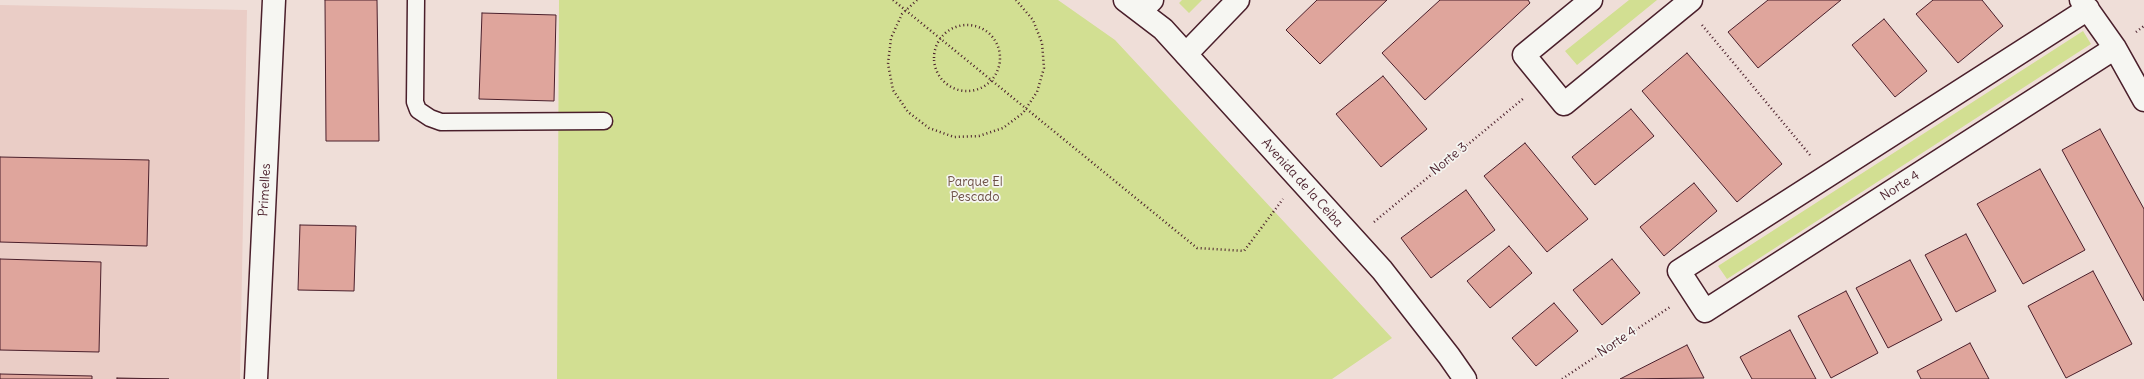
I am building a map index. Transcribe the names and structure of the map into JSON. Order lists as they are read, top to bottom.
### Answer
{
  "streets": {
    "street": ["Avenida de la Ceiba", "Norte 4", "Primelles"],
    "path": ["Norte 3"]
  },
  "crossings": [
    ["Norte 3", "Avenida de la Ceiba"]
  ],
  "parks": ["Parque El Pescado"]
}
